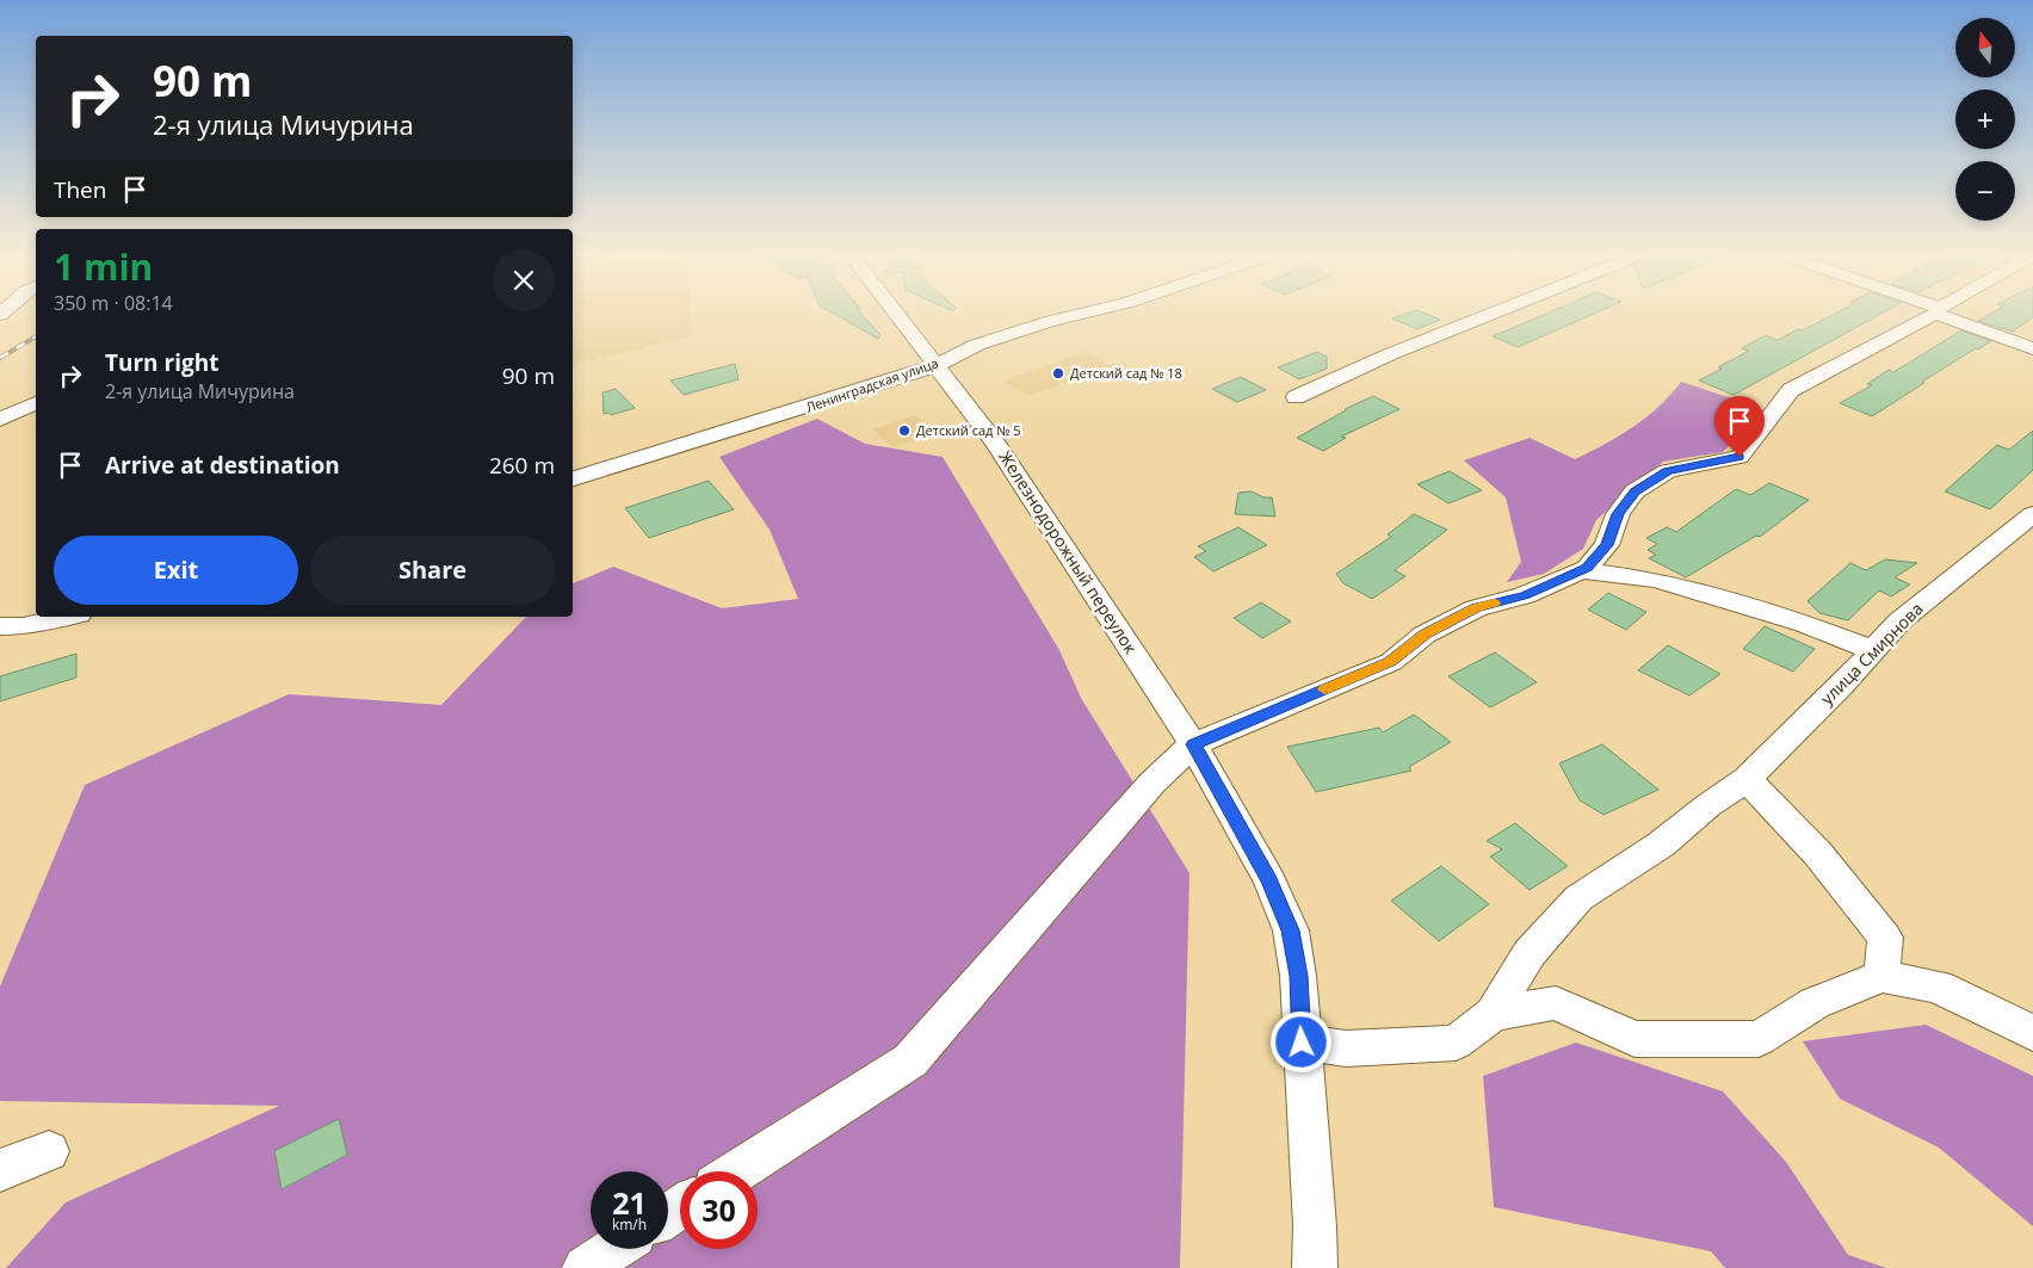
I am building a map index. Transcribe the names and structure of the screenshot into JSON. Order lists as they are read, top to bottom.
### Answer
{
  "streets": {
    "street": ["Ленинградская улица", "Железнодорожный переулок", "улица Смирнова"]
  },
  "crossings": [
    ["Ленинградская улица", "Железнодорожный переулок"]
  ],
  "places": ["Детский сад № 18", "Детский сад № 5"],
  "north": "top",
  "page": {
    "map_buttons": ["+", "−"],
    "turn": ["90 m", "2-я улица Мичурина"],
    "then": "Then",
    "heading": ["1 min", "350 m · 08:14"],
    "list": [
      {
        "name": "Turn right",
        "note": "2-я улица Мичурина",
        "value": "90 m"
      },
      {
        "name": "Arrive at destination",
        "value": "260 m"
      }
    ],
    "buttons": ["Exit", "Share"],
    "speed": "21 km/h",
    "limit": "30"
  }
}
